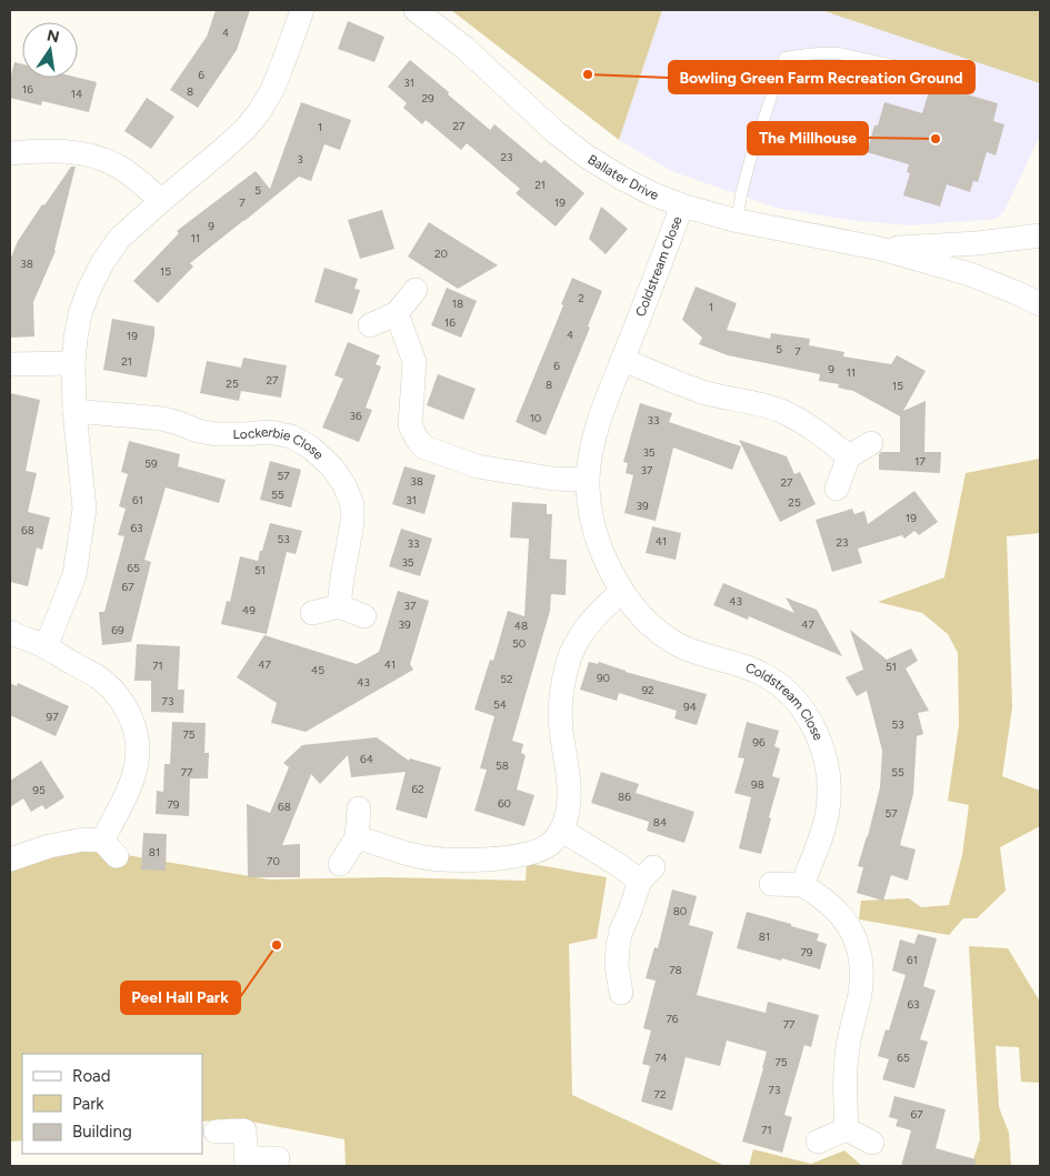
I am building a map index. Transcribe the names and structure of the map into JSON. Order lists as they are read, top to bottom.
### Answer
{
  "streets": {
    "street": ["Ballater Drive", "Coldstream Close", "Lockerbie Close"]
  },
  "crossings": [
    ["Ballater Drive", "Coldstream Close"]
  ],
  "places": ["Bowling Green Farm Recreation Ground", "The Millhouse", "Peel Hall Park"],
  "house_numbers": [
    "4",
    "6",
    "31",
    "16",
    "8",
    "14",
    "29",
    "27",
    "1",
    "23",
    "3",
    "21",
    "5",
    "7",
    "19",
    "9",
    "11",
    "20",
    "38",
    "15",
    "2",
    "18",
    "1",
    "16",
    "4",
    "19",
    "5",
    "7",
    "21",
    "6",
    "9",
    "11",
    "27",
    "25",
    "8",
    "15",
    "36",
    "10",
    "33",
    "35",
    "17",
    "59",
    "37",
    "57",
    "38",
    "27",
    "55",
    "61",
    "31",
    "25",
    "39",
    "19",
    "63",
    "68",
    "53",
    "41",
    "23",
    "33",
    "35",
    "65",
    "51",
    "67",
    "43",
    "37",
    "49",
    "39",
    "47",
    "48",
    "69",
    "50",
    "47",
    "41",
    "71",
    "51",
    "45",
    "90",
    "52",
    "43",
    "92",
    "73",
    "54",
    "94",
    "97",
    "53",
    "75",
    "96",
    "64",
    "58",
    "77",
    "55",
    "98",
    "62",
    "95",
    "86",
    "60",
    "79",
    "68",
    "57",
    "84",
    "81",
    "70",
    "80",
    "81",
    "79",
    "61",
    "78",
    "63",
    "76",
    "77",
    "74",
    "65",
    "75",
    "73",
    "72",
    "67",
    "71"
  ],
  "legend": ["Road", "Park", "Building"],
  "north": "top"
}
